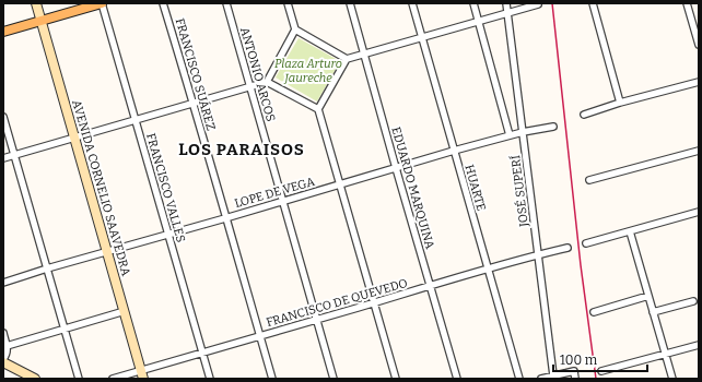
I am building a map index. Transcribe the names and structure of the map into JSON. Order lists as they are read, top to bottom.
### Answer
{
  "streets": {
    "main road": ["AVENIDA CORNELIO SAAVEDRA"],
    "street": [
      "FRANCISCO SUÁREZ",
      "ANTONIO ARCOS",
      "FRANCISCO VALLES",
      "EDUARDO MARQUINA",
      "HUARTE",
      "JOSÉ SUPERÍ",
      "LOPE DE VEGA",
      "FRANCISCO DE QUEVEDO"
    ]
  },
  "crossings": [
    ["FRANCISCO SUÁREZ", "LOPE DE VEGA"],
    ["FRANCISCO SUÁREZ", "FRANCISCO DE QUEVEDO"],
    ["ANTONIO ARCOS", "LOPE DE VEGA"],
    ["ANTONIO ARCOS", "FRANCISCO DE QUEVEDO"],
    ["AVENIDA CORNELIO SAAVEDRA", "LOPE DE VEGA"],
    ["AVENIDA CORNELIO SAAVEDRA", "FRANCISCO DE QUEVEDO"],
    ["FRANCISCO VALLES", "LOPE DE VEGA"],
    ["FRANCISCO VALLES", "FRANCISCO DE QUEVEDO"],
    ["EDUARDO MARQUINA", "LOPE DE VEGA"],
    ["EDUARDO MARQUINA", "FRANCISCO DE QUEVEDO"],
    ["HUARTE", "LOPE DE VEGA"],
    ["HUARTE", "FRANCISCO DE QUEVEDO"],
    ["JOSÉ SUPERÍ", "LOPE DE VEGA"],
    ["JOSÉ SUPERÍ", "FRANCISCO DE QUEVEDO"]
  ],
  "districts": ["LOS PARAISOS"],
  "parks": ["Plaza Arturo Jaureche"],
  "scale_bar": "100 m"
}
